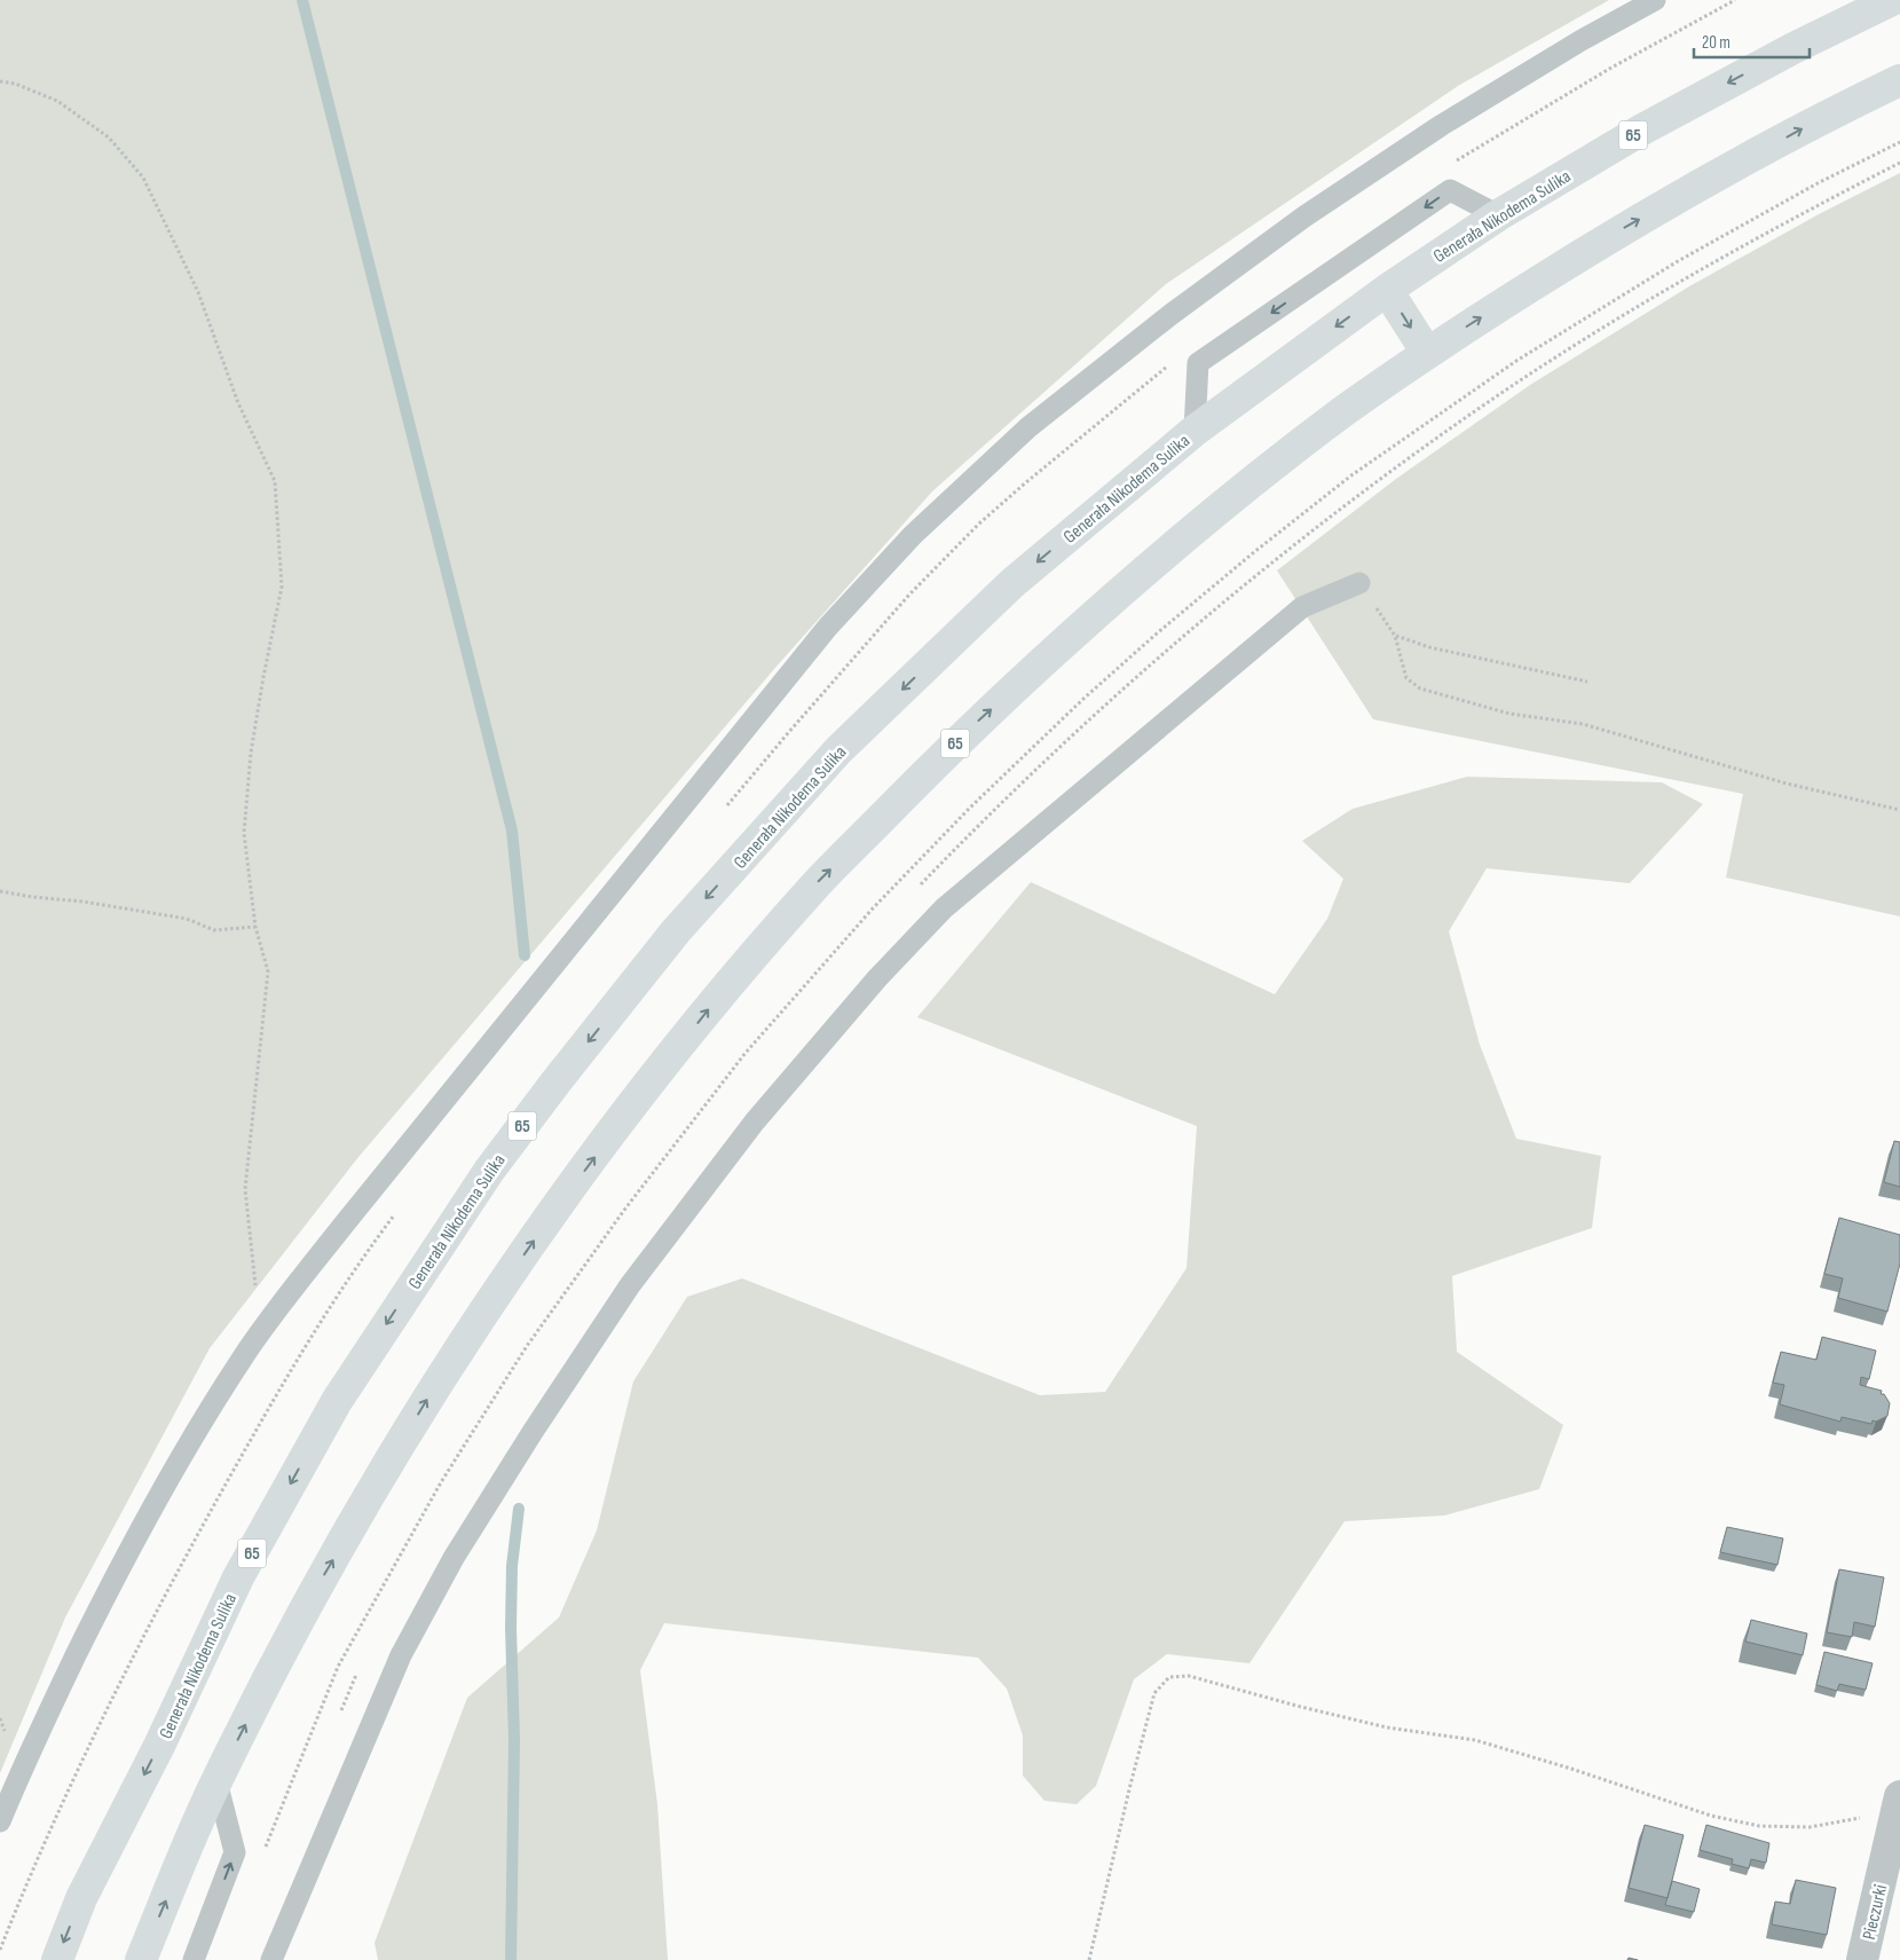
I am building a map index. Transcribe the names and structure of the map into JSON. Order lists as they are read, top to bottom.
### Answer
{
  "streets": {
    "highway": ["65", "Generała Nikodema Sulika"],
    "street": ["Pieczurki"]
  },
  "scale_bar": "20 m"
}
